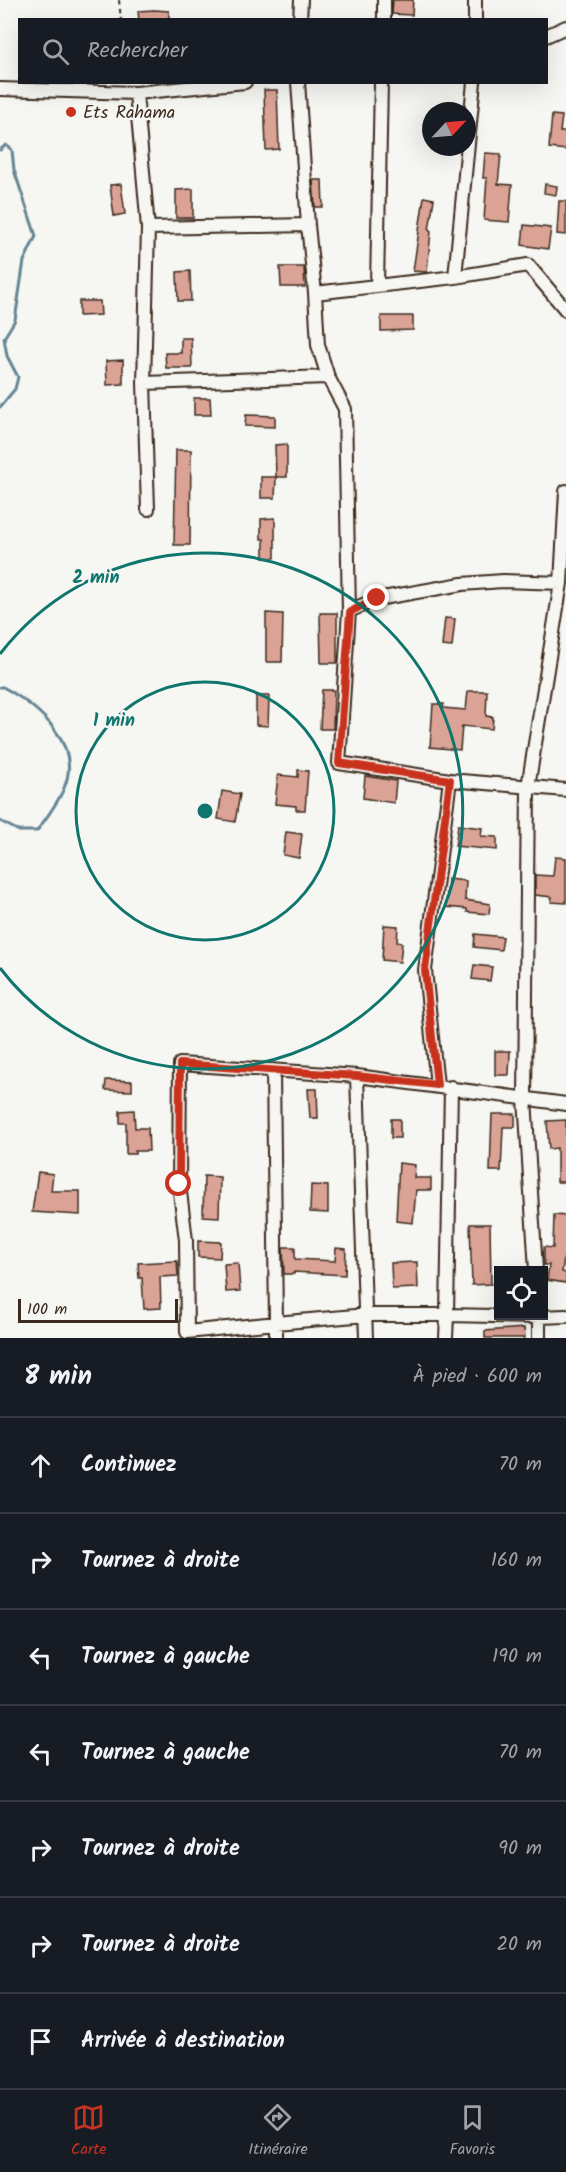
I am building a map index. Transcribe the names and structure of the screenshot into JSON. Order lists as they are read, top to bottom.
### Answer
{
  "places": ["Ets Rahama"],
  "scale_bar": "100 m",
  "north": "top right",
  "page": {
    "search": "Rechercher",
    "scale": "100 m",
    "heading": ["8 min", "À pied · 600 m"],
    "list": [
      ["Continuez", "70 m"],
      ["Tournez à droite", "160 m"],
      ["Tournez à gauche", "190 m"],
      ["Tournez à gauche", "70 m"],
      ["Tournez à droite", "90 m"],
      ["Tournez à droite", "20 m"],
      "Arrivée à destination"
    ],
    "nav": ["Carte", "Itinéraire", "Favoris"]
  },
  "rings": ["2 min", "1 min"]
}
